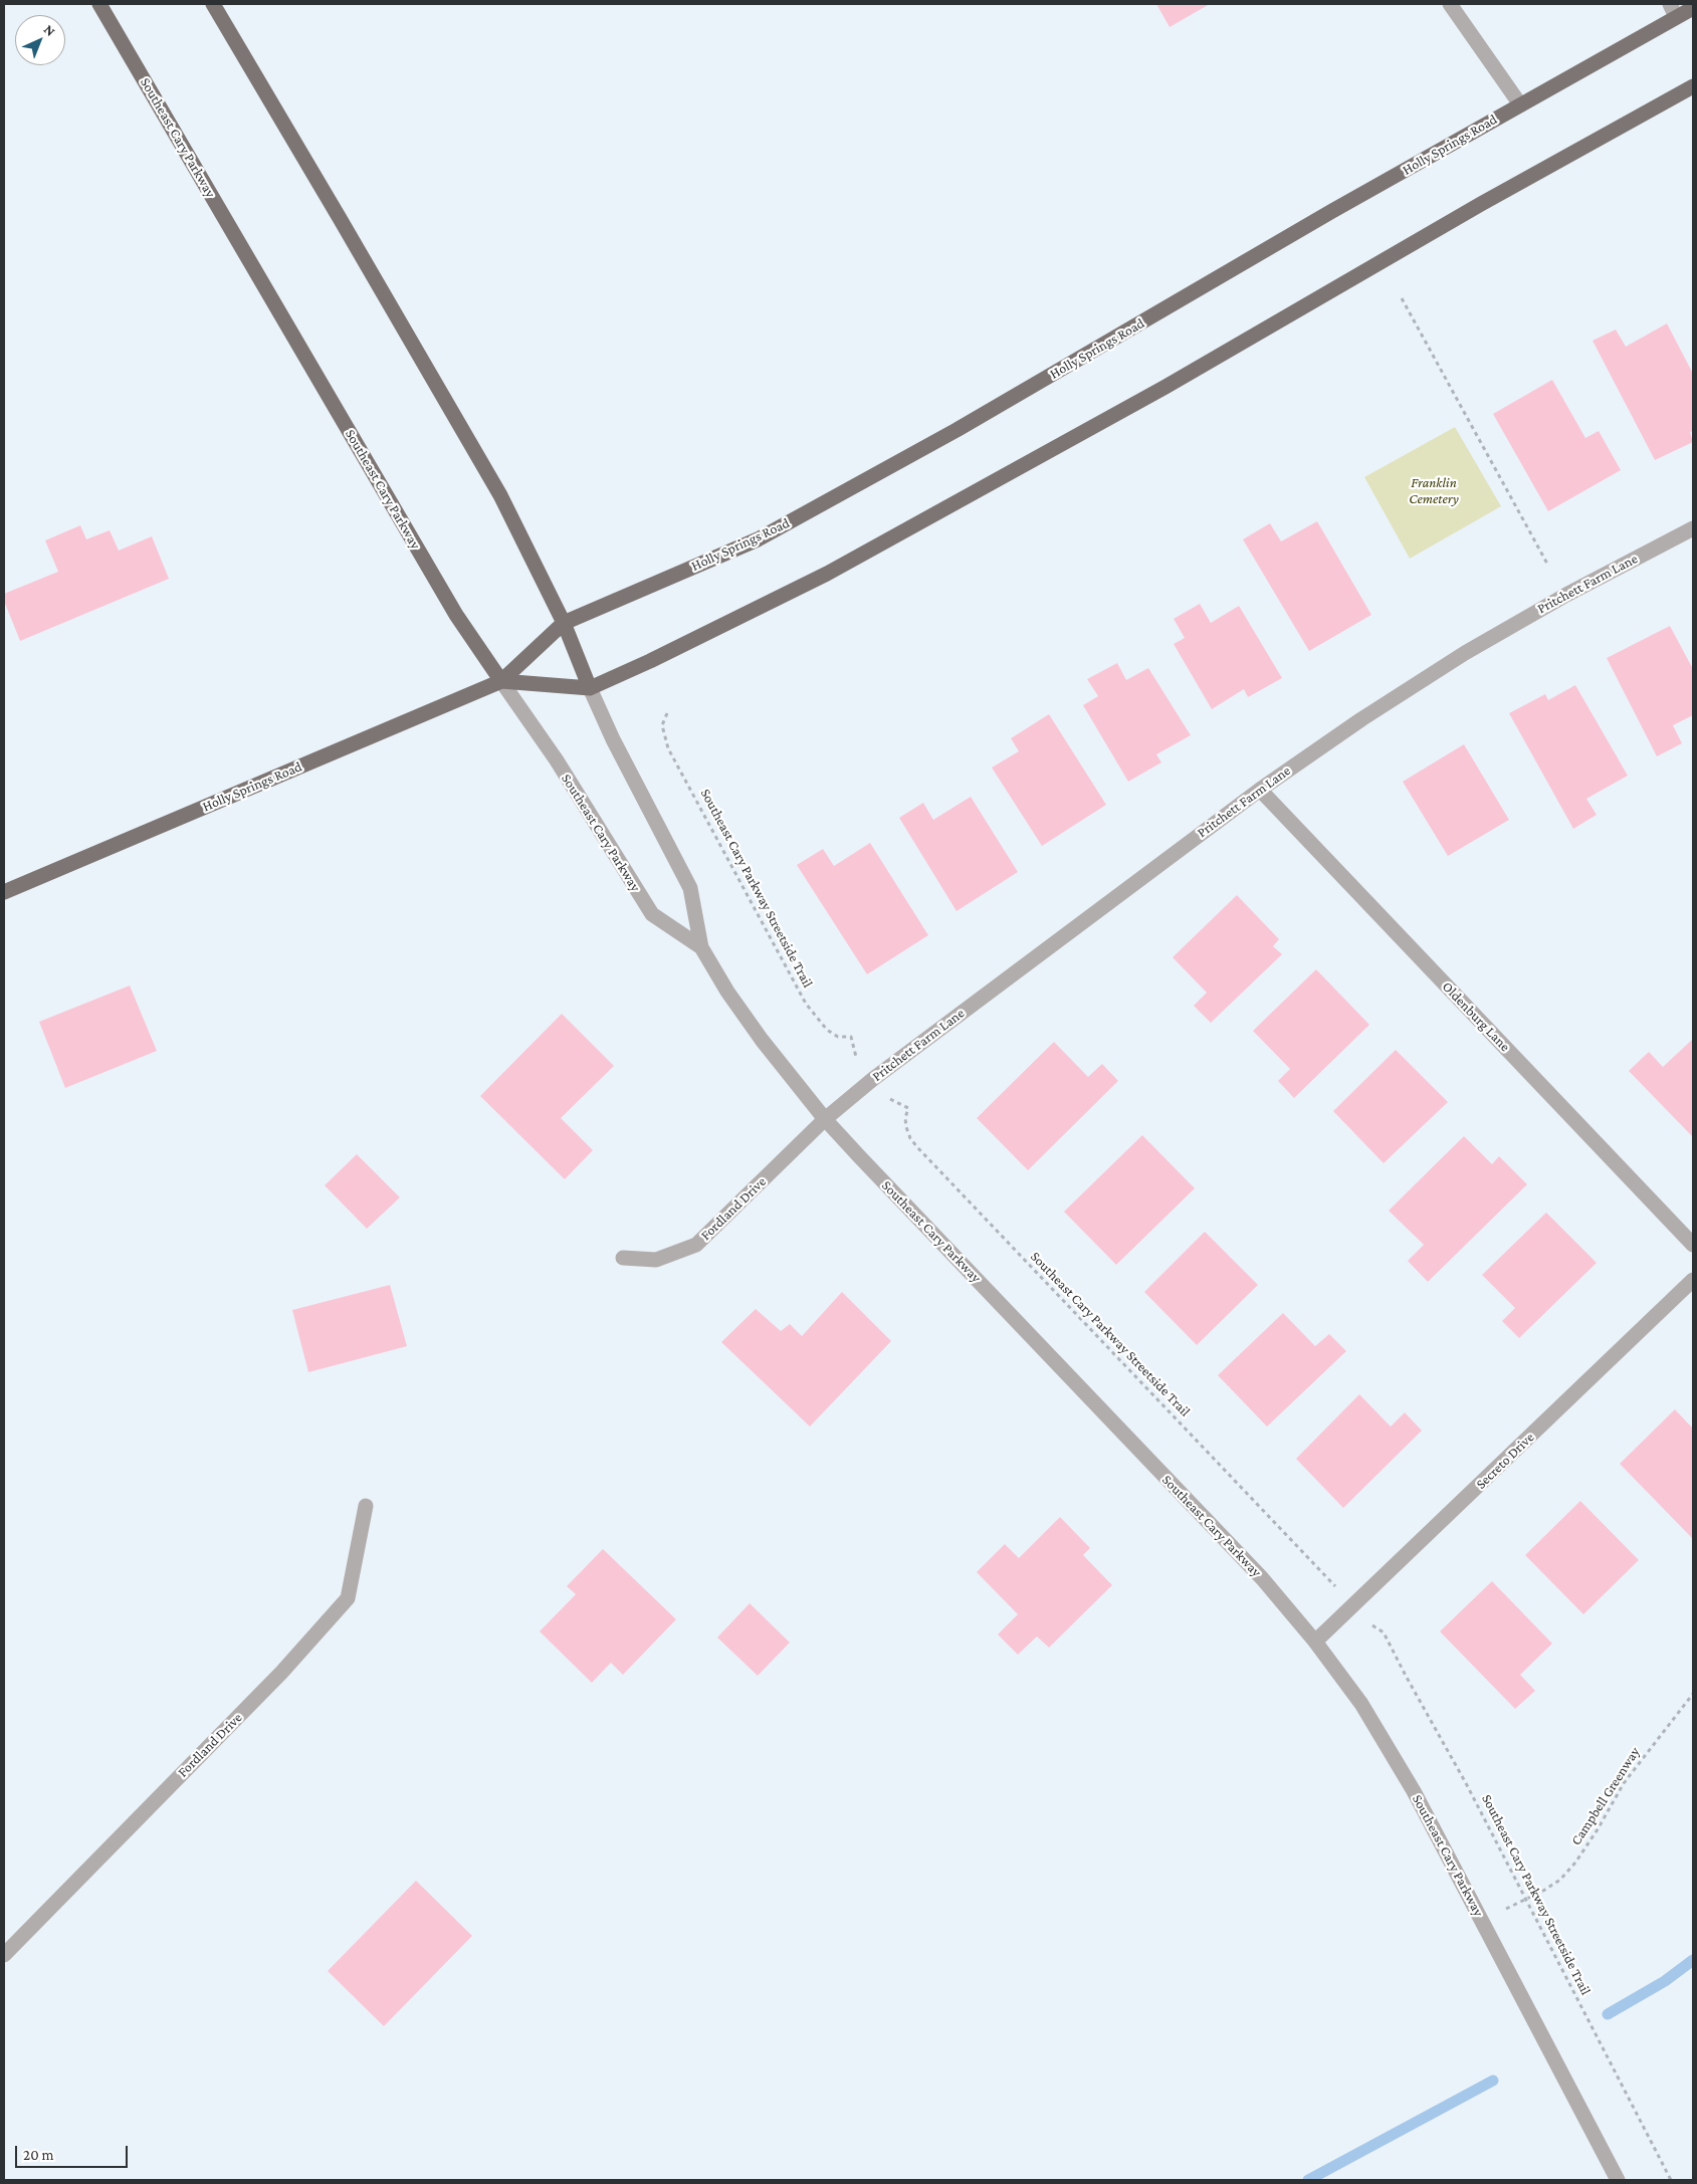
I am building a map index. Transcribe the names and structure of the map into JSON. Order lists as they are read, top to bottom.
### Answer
{
  "streets": {
    "main road": ["Southeast Cary Parkway", "Holly Springs Road"],
    "street": [
      "Pritchett Farm Lane",
      "Oldenburg Lane",
      "Fordland Drive",
      "Secreto Drive"
    ],
    "path": ["Southeast Cary Parkway Streetside Trail", "Campbell Greenway"]
  },
  "crossings": [
    ["Southeast Cary Parkway", "Holly Springs Road"],
    ["Southeast Cary Parkway", "Pritchett Farm Lane"],
    ["Southeast Cary Parkway", "Fordland Drive"],
    ["Southeast Cary Parkway", "Secreto Drive"],
    ["Pritchett Farm Lane", "Oldenburg Lane"],
    ["Pritchett Farm Lane", "Fordland Drive"],
    ["Southeast Cary Parkway Streetside Trail", "Campbell Greenway"]
  ],
  "parks": ["Franklin Cemetery"],
  "scale_bar": "20 m",
  "north": "top right"
}
